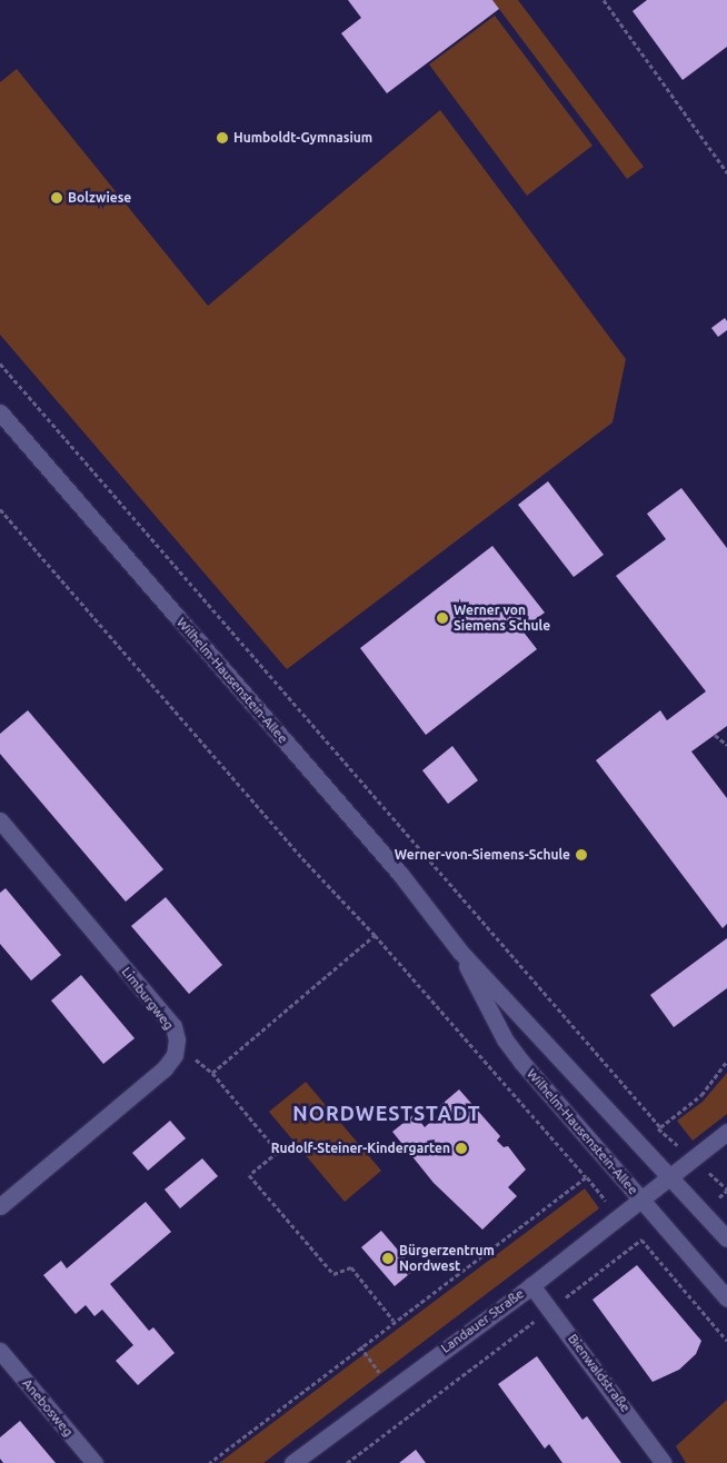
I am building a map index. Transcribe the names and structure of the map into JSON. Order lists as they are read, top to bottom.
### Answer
{
  "streets": {
    "street": [
      "Wilhelm-Hausenstein-Allee",
      "Limburgweg",
      "Landauer Straße",
      "Bienwaldstraße",
      "Anebosweg"
    ]
  },
  "crossings": [
    ["Wilhelm-Hausenstein-Allee", "Landauer Straße"],
    ["Landauer Straße", "Bienwaldstraße"]
  ],
  "districts": ["NORDWESTSTADT"],
  "places": [
    "Humboldt-Gymnasium",
    "Bolzwiese",
    "Werner von Siemens Schule",
    "Werner-von-Siemens-Schule",
    "Rudolf-Steiner-Kindergarten",
    "Bürgerzentrum Nordwest"
  ]
}
